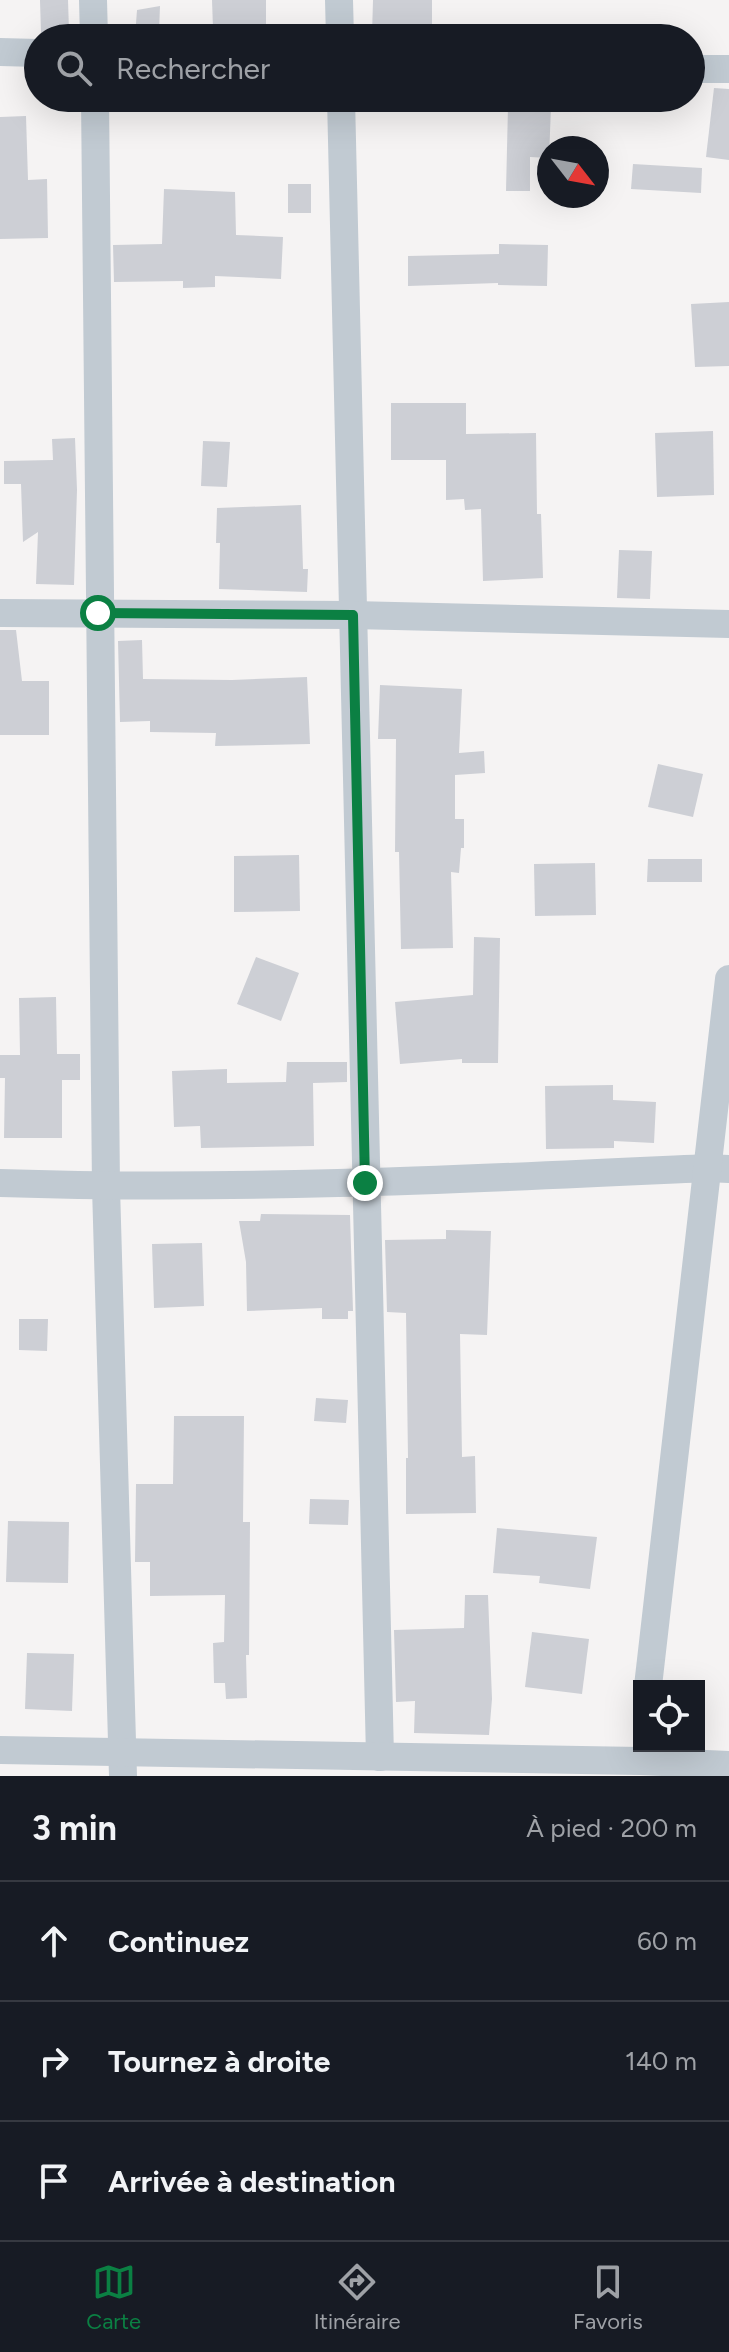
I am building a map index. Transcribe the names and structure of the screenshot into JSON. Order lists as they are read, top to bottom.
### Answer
{
  "north": "bottom right",
  "page": {
    "search": "Rechercher",
    "heading": ["3 min", "À pied · 200 m"],
    "list": [
      ["Continuez", "60 m"],
      ["Tournez à droite", "140 m"],
      "Arrivée à destination"
    ],
    "nav": ["Carte", "Itinéraire", "Favoris"]
  }
}
